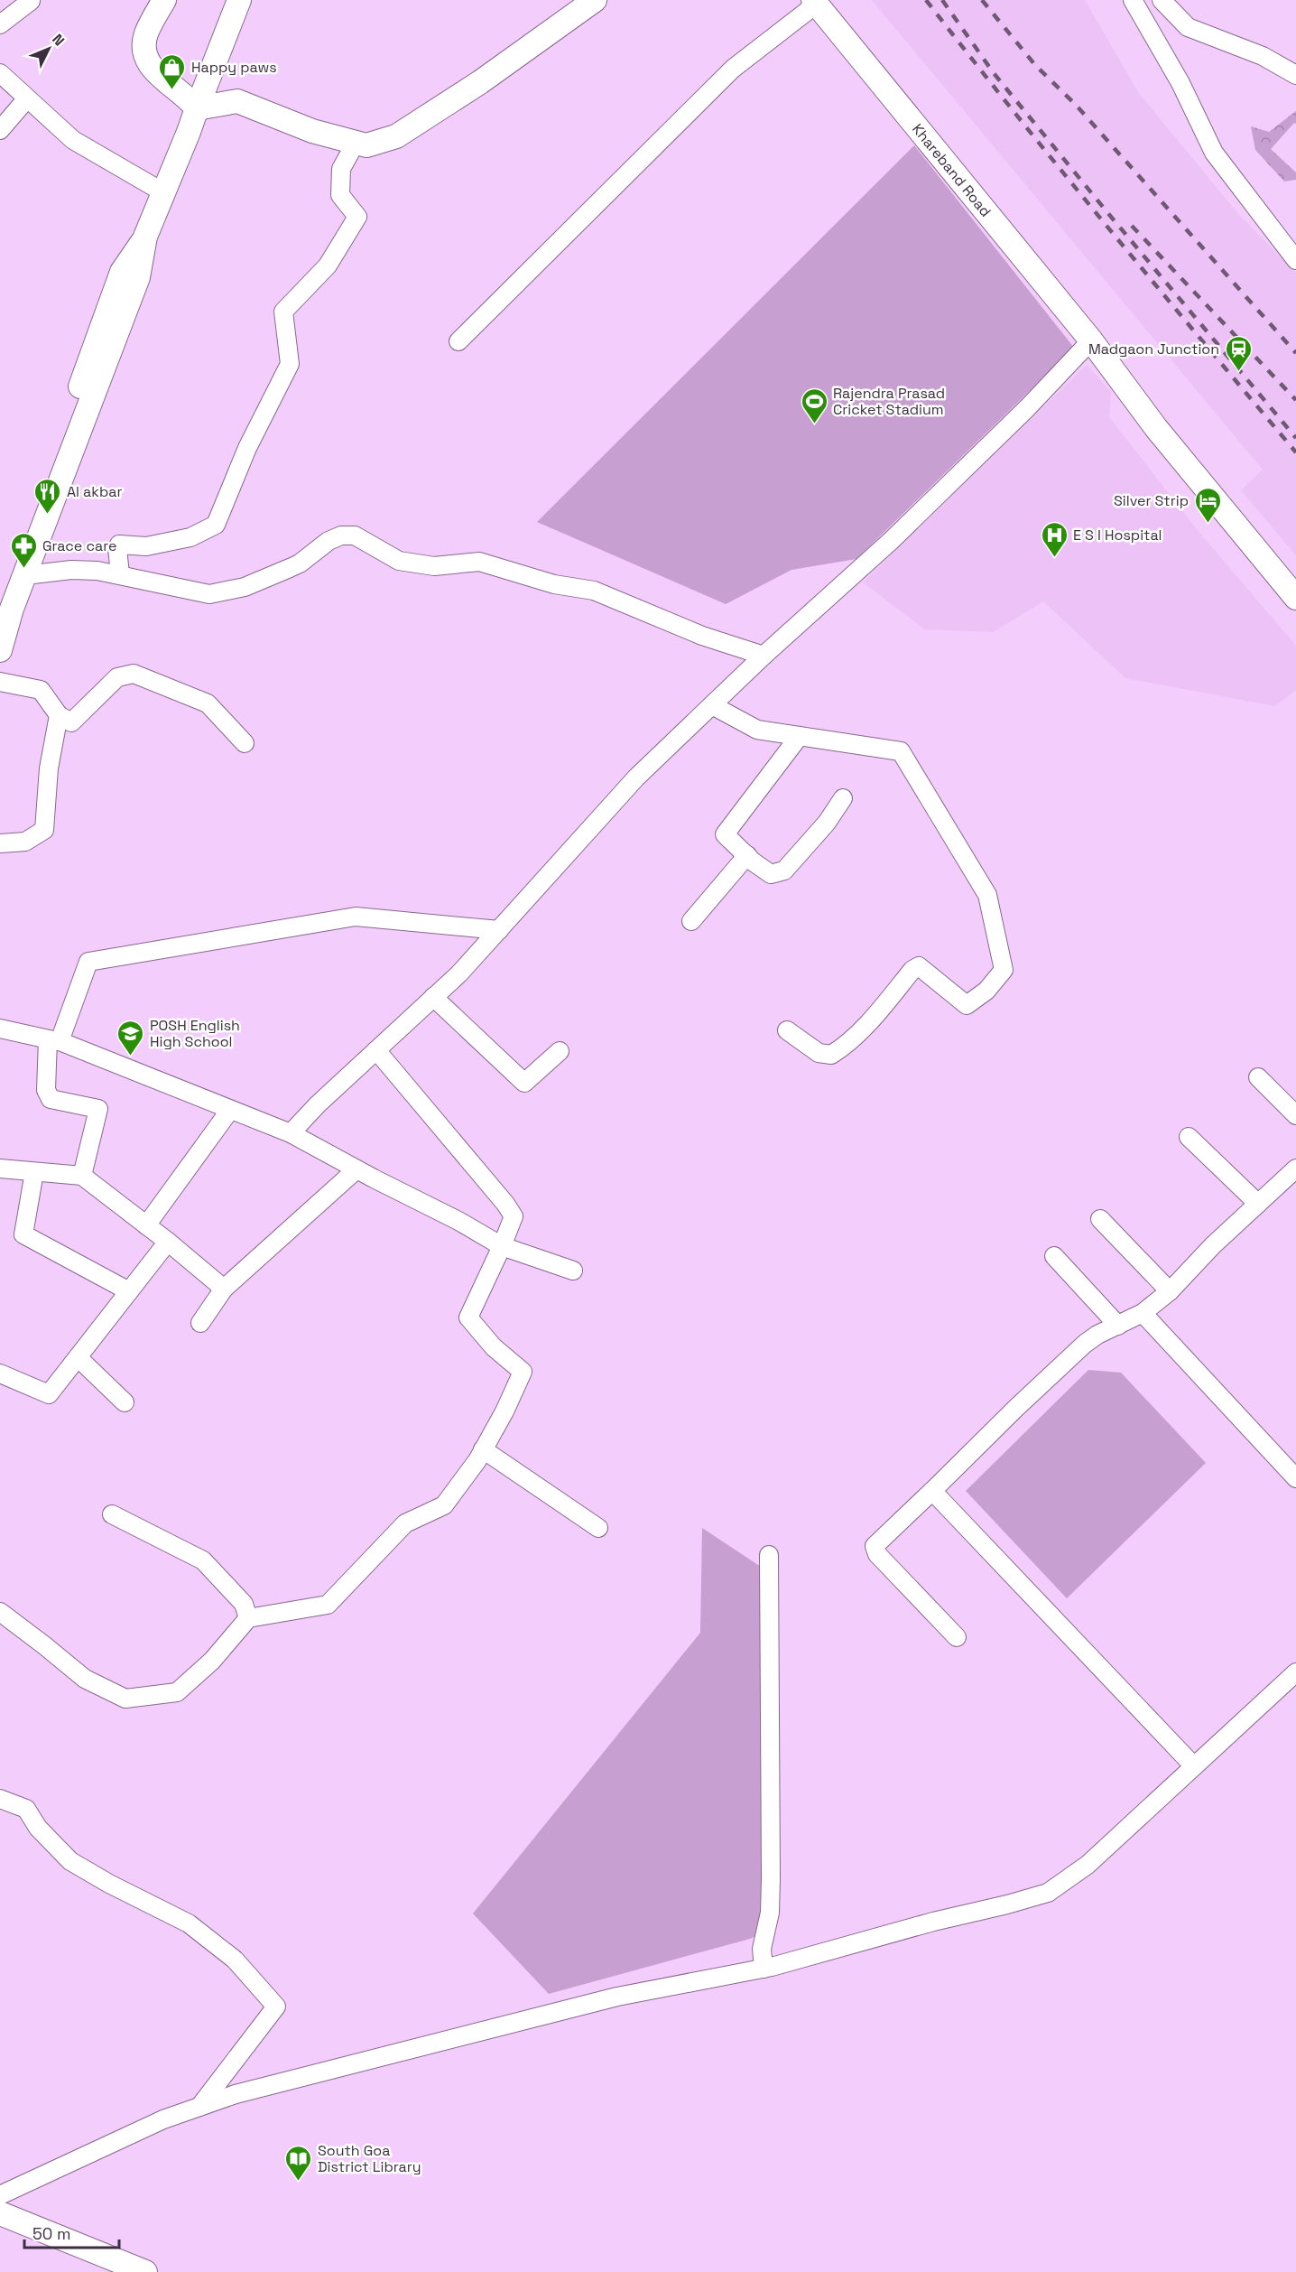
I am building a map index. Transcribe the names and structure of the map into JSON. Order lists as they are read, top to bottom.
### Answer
{
  "streets": {
    "main road": ["Khareband Road"]
  },
  "places": {
    "shop": ["Happy paws"],
    "station": ["Madgaon Junction"],
    "sports": ["Rajendra Prasad Cricket Stadium"],
    "restaurant": ["Al akbar"],
    "hotel": ["Silver Strip"],
    "hospital": ["E S I Hospital"],
    "pharmacy": ["Grace care"],
    "school or university": ["POSH English High School"],
    "library": ["South Goa District Library"]
  },
  "scale_bar": "50 m",
  "north": "top right"
}
